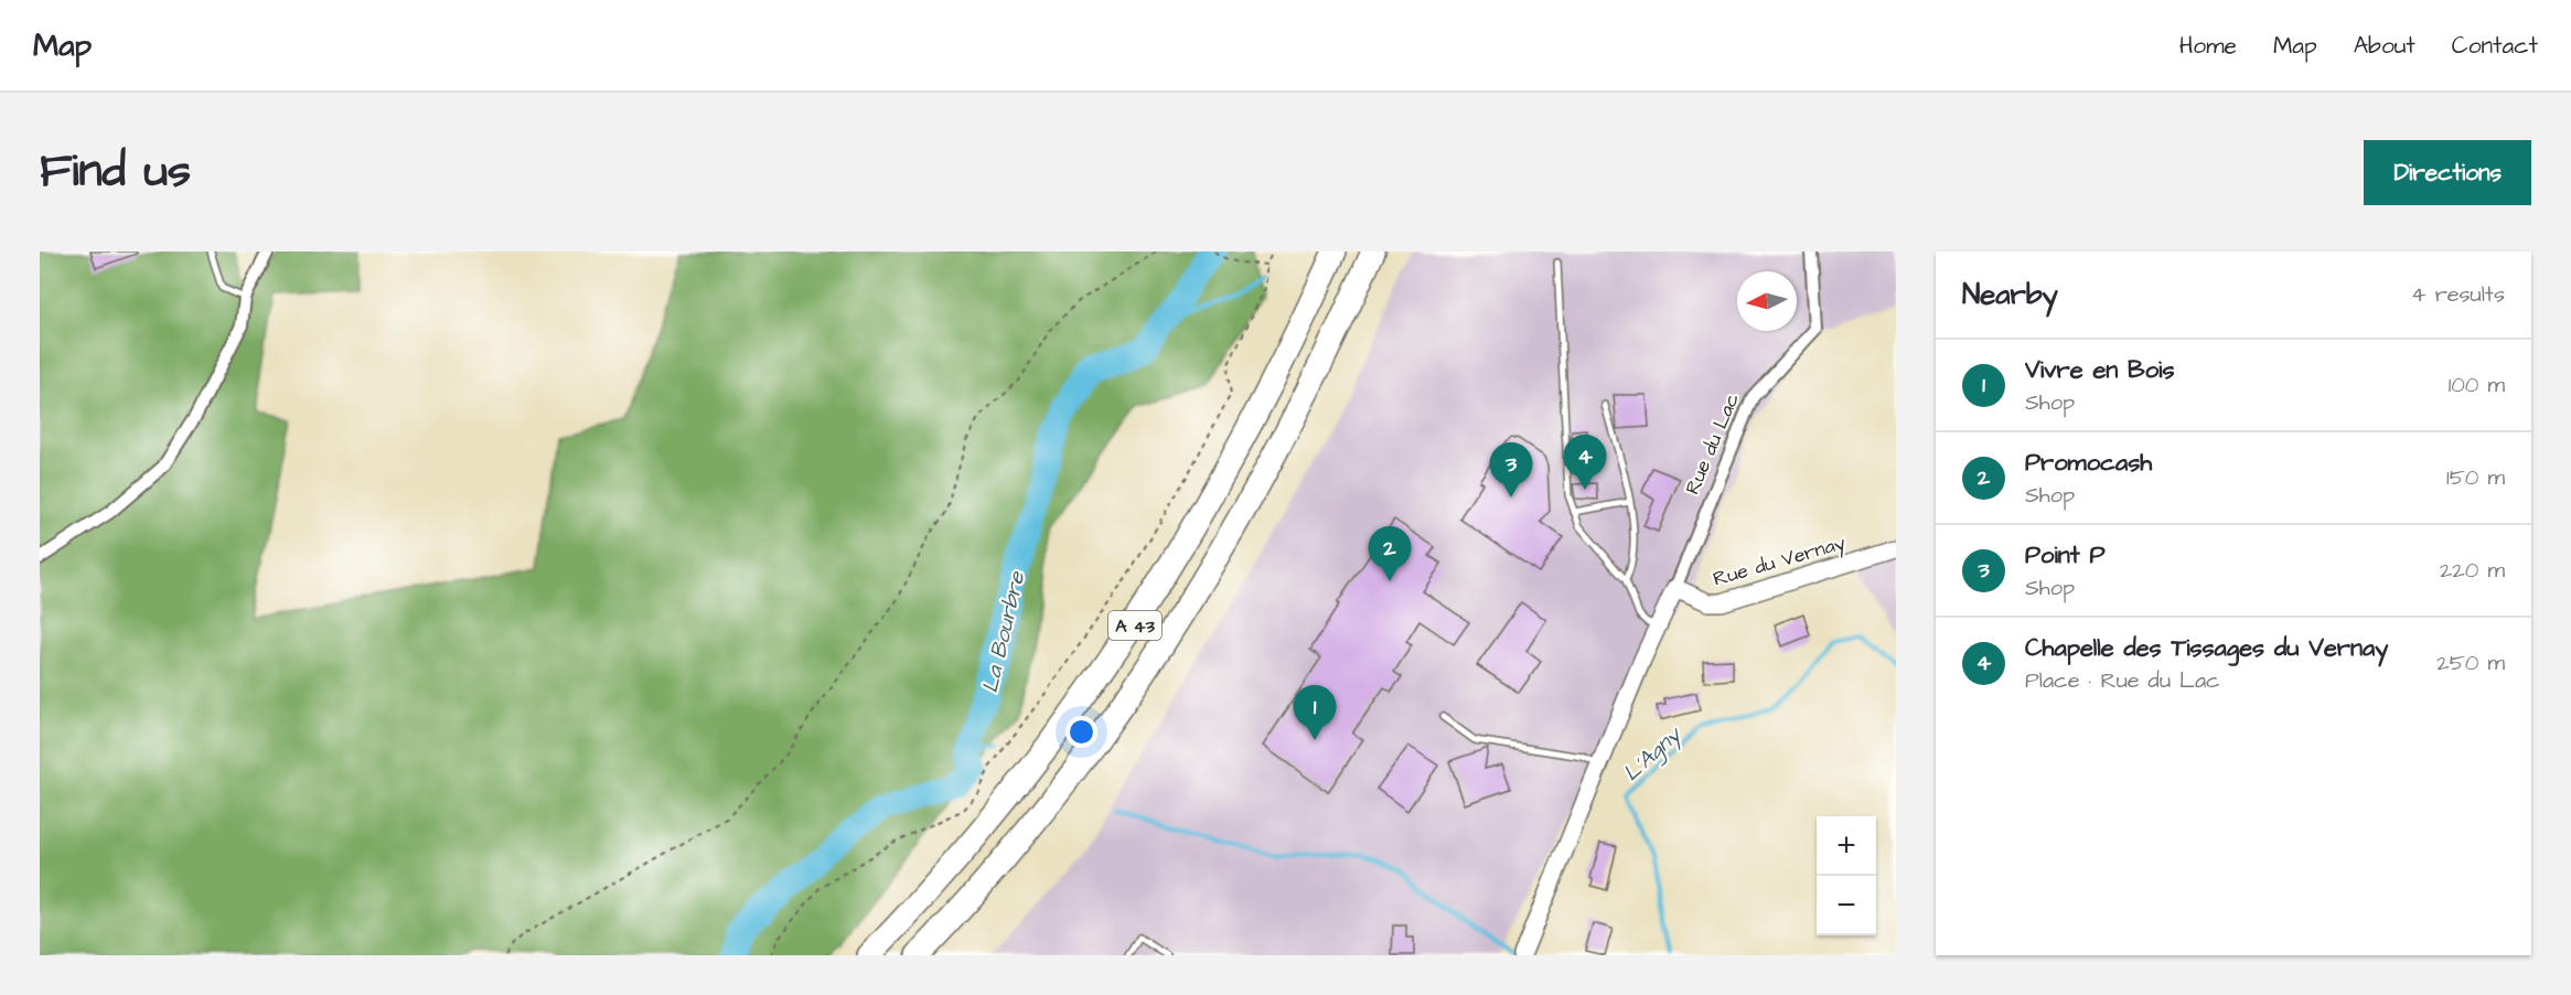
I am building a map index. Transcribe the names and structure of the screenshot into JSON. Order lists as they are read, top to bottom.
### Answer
{
  "streets": {
    "highway": ["A 43"],
    "street": ["Rue du Lac", "Rue du Vernay"]
  },
  "crossings": [
    ["Rue du Lac", "Rue du Vernay"]
  ],
  "water": ["La Bourbre", "L'Agny"],
  "north": "left",
  "page": {
    "header": "Map",
    "nav": [
      "Home",
      "Map",
      "About",
      "Contact"
    ],
    "title": "Find us",
    "buttons": "Directions",
    "heading": ["Nearby", "4 results"],
    "list": [
      {
        "mark": "1",
        "name": "Vivre en Bois",
        "note": "Shop",
        "value": "100 m"
      },
      {
        "mark": "2",
        "name": "Promocash",
        "note": "Shop",
        "value": "150 m"
      },
      {
        "mark": "3",
        "name": "Point P",
        "note": "Shop",
        "value": "220 m"
      },
      {
        "mark": "4",
        "name": "Chapelle des Tissages du Vernay",
        "note": "Place · Rue du Lac",
        "value": "250 m"
      }
    ],
    "pins": [
      "4",
      "3",
      "2",
      "1"
    ],
    "map_buttons": ["+", "−"]
  }
}
